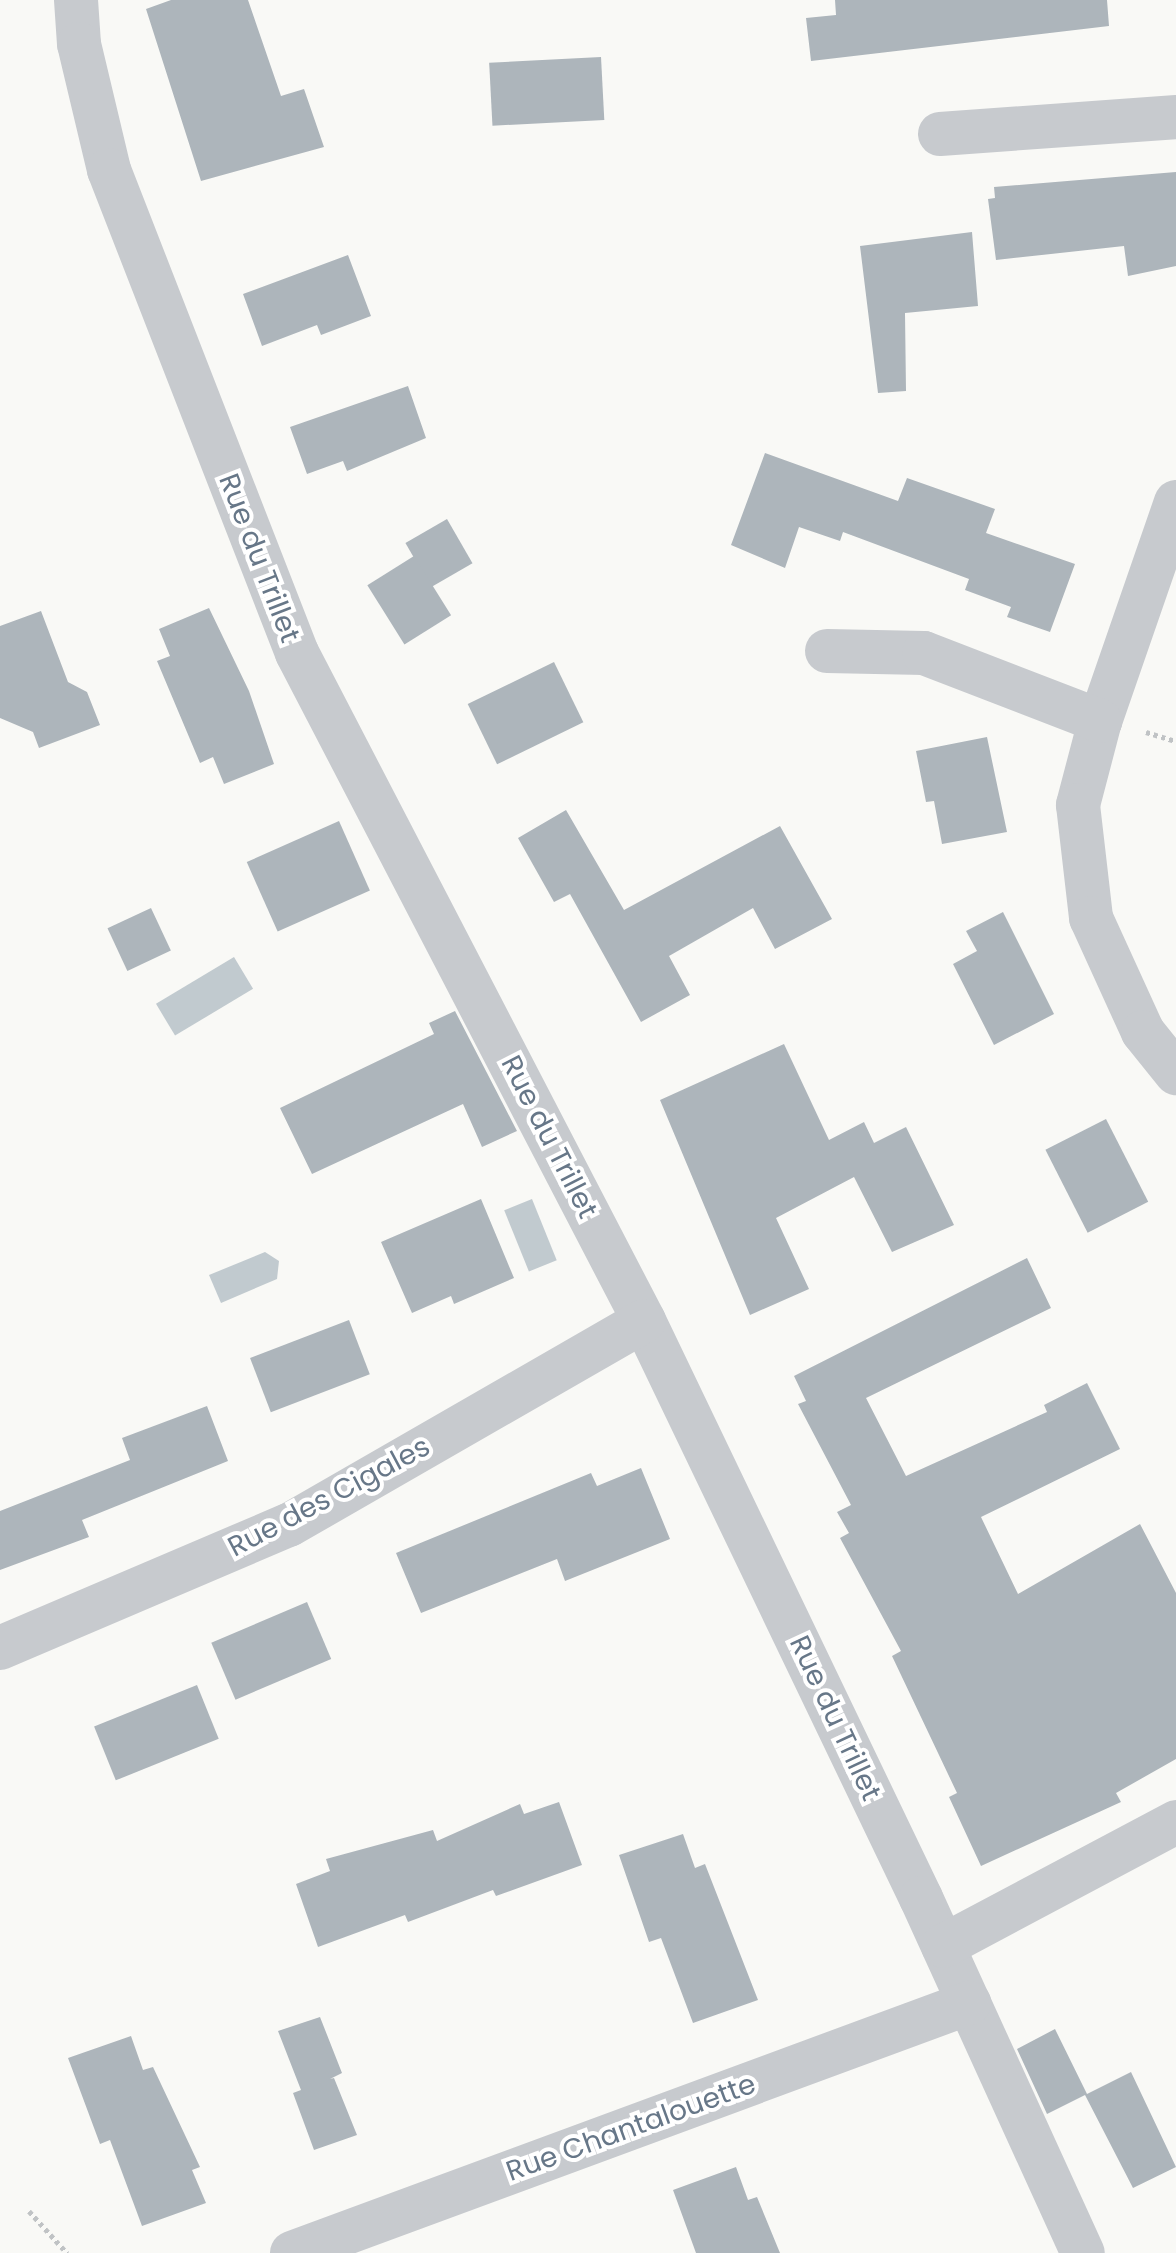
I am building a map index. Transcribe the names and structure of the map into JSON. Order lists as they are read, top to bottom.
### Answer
{
  "streets": {
    "street": ["Rue du Trillet", "Rue des Cigales", "Rue Chantalouette"]
  },
  "crossings": [
    ["Rue du Trillet", "Rue des Cigales"],
    ["Rue du Trillet", "Rue Chantalouette"]
  ]
}
